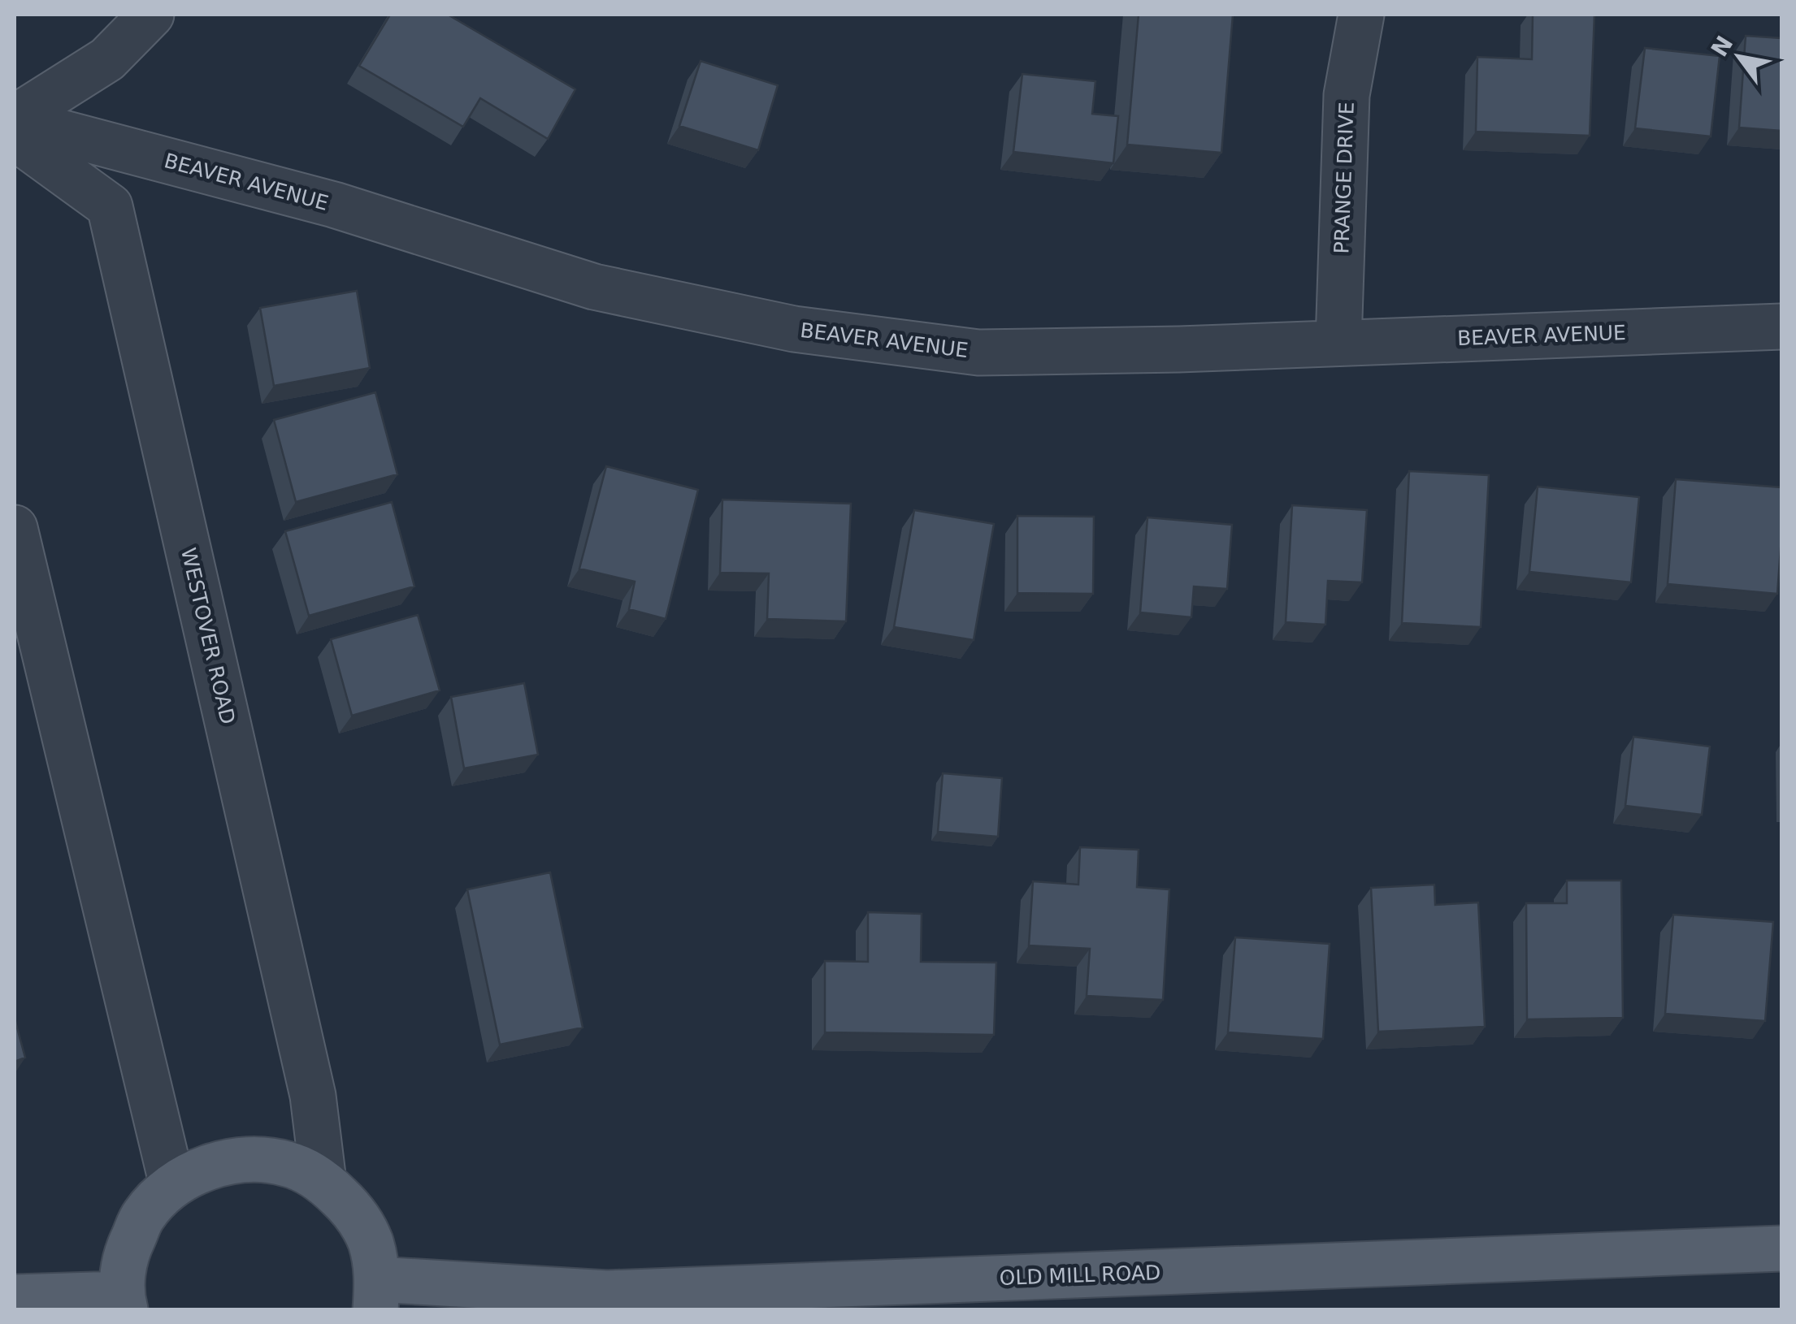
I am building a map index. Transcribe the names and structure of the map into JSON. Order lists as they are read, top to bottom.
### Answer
{
  "streets": {
    "main road": ["OLD MILL ROAD"],
    "street": ["PRANGE DRIVE", "BEAVER AVENUE", "WESTOVER ROAD"]
  },
  "crossings": [
    ["PRANGE DRIVE", "BEAVER AVENUE"],
    ["WESTOVER ROAD", "OLD MILL ROAD"]
  ],
  "north": "top left"
}
